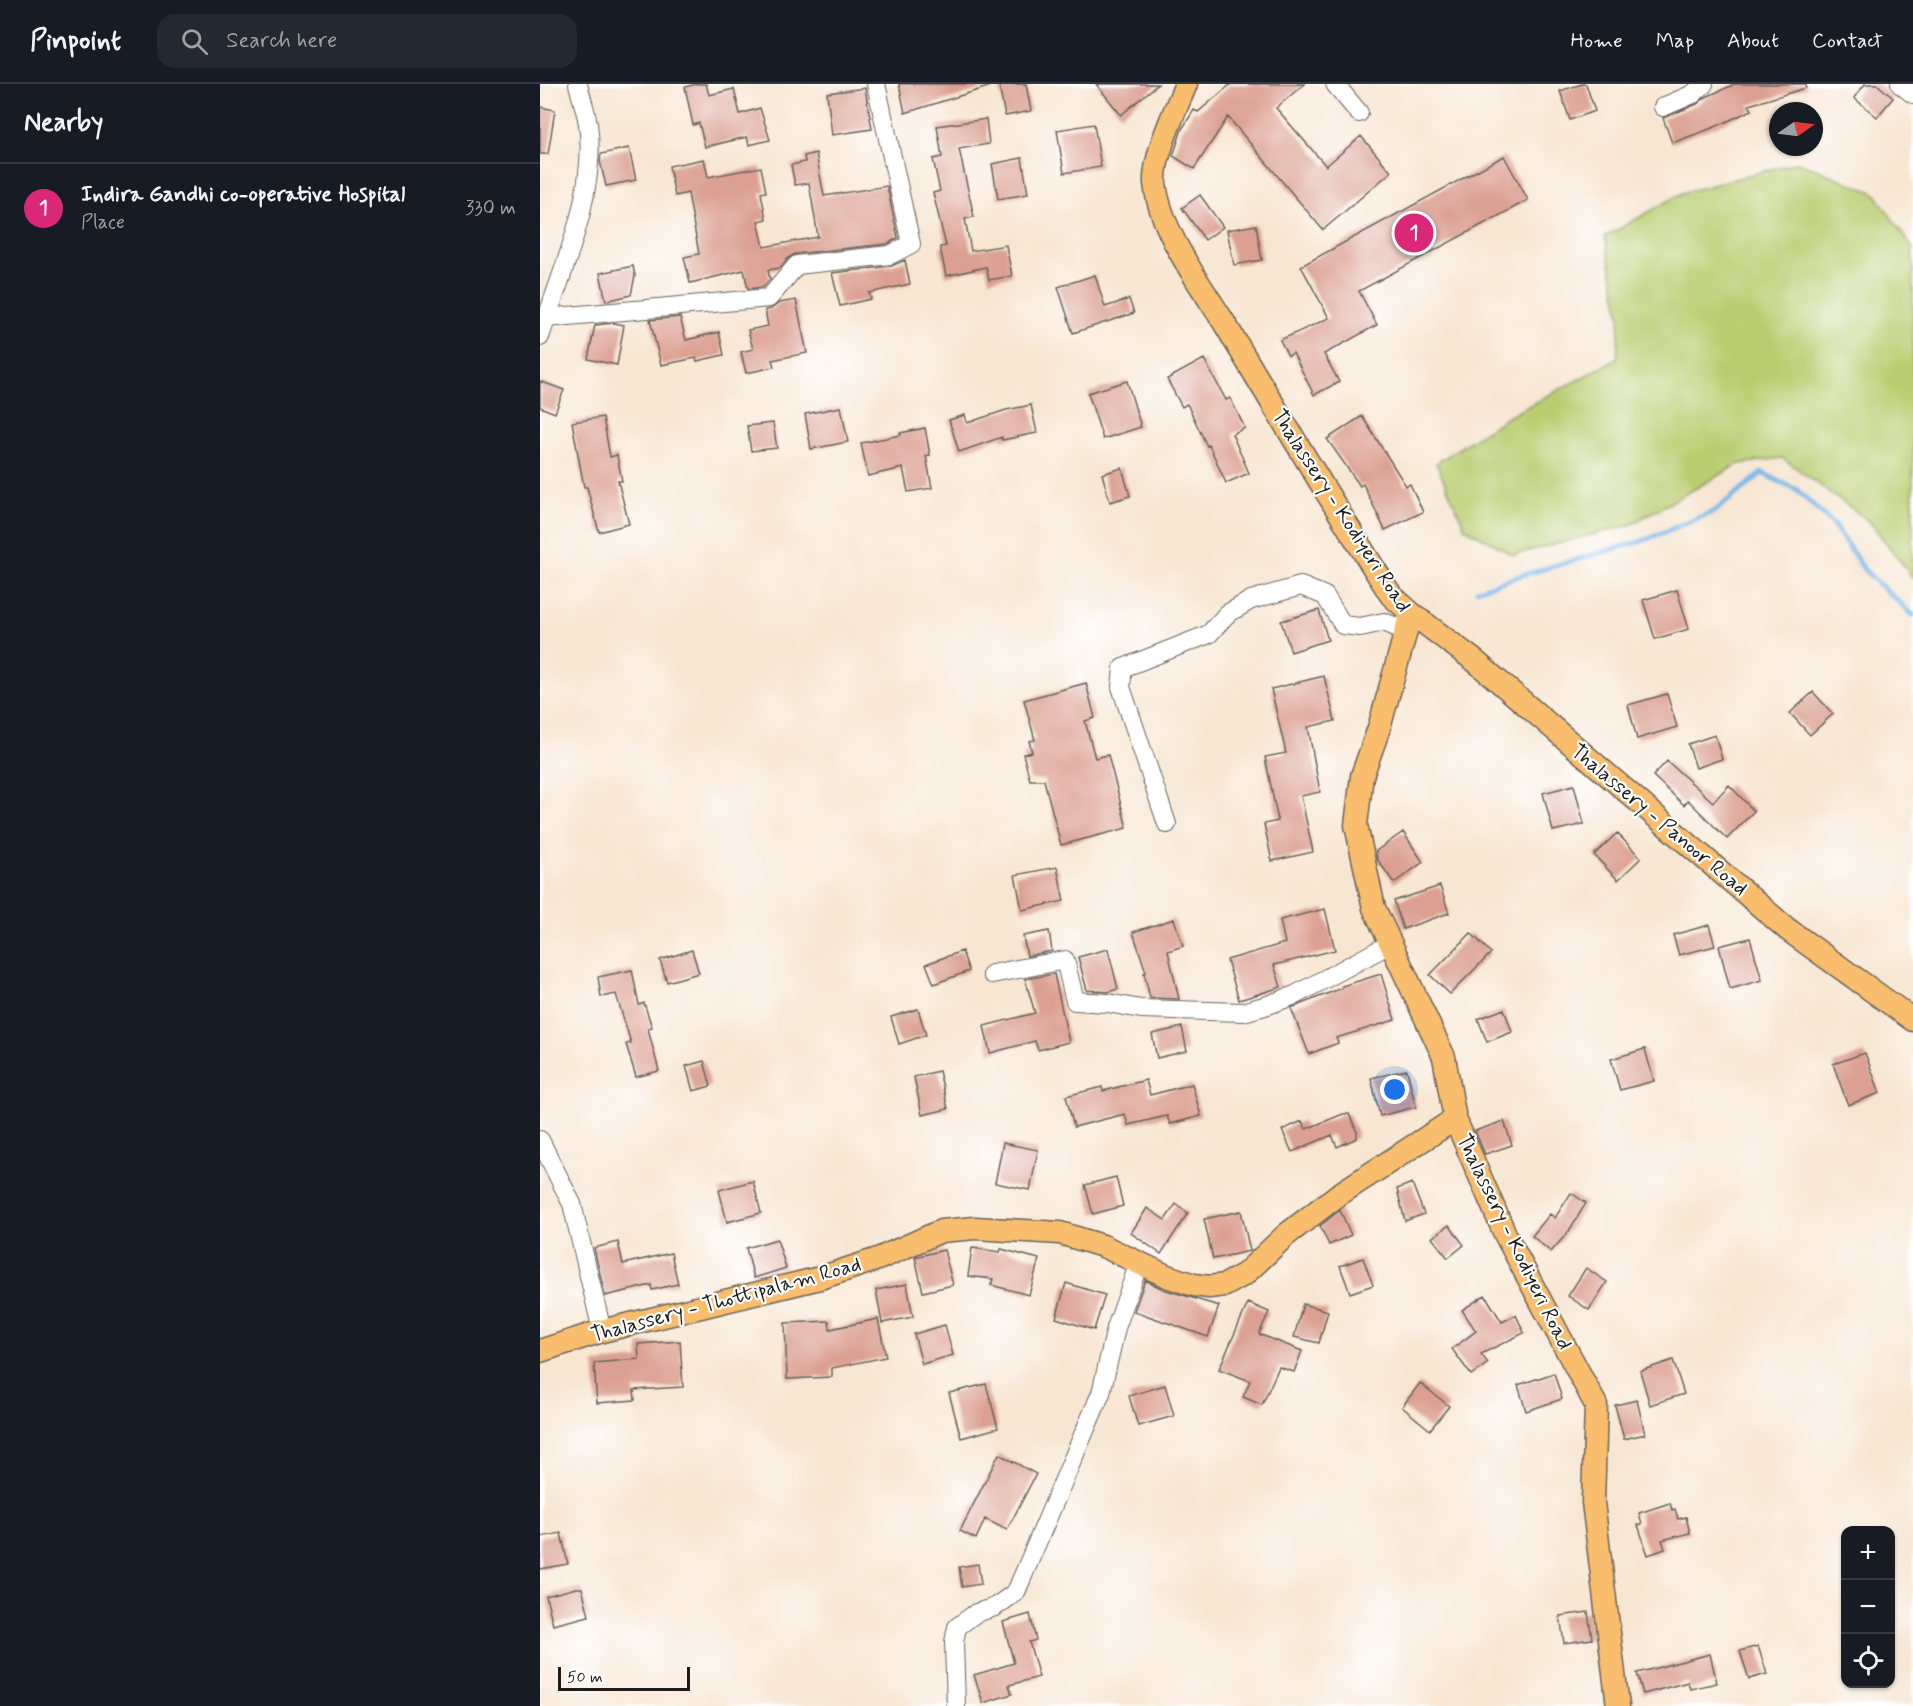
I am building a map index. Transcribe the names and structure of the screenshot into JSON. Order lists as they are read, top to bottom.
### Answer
{
  "streets": {
    "main road": ["Thalassery - Kodiyeri Road", "Thalassery - Panoor Road", "Thalassery - Thottipalam Road"]
  },
  "crossings": [
    ["Thalassery - Kodiyeri Road", "Thalassery - Panoor Road"],
    ["Thalassery - Kodiyeri Road", "Thalassery - Thottipalam Road"]
  ],
  "scale_bar": "50 m",
  "north": "right",
  "page": {
    "header": "Pinpoint",
    "search": "Search here",
    "nav": [
      "Home",
      "Map",
      "About",
      "Contact"
    ],
    "heading": "Nearby",
    "list": [
      {
        "mark": "1",
        "name": "Indira Gandhi co-operative Hospital",
        "note": "Place",
        "value": "330 m"
      }
    ],
    "pins": "1",
    "map_buttons": ["+", "−"],
    "scale": "50 m"
  }
}
